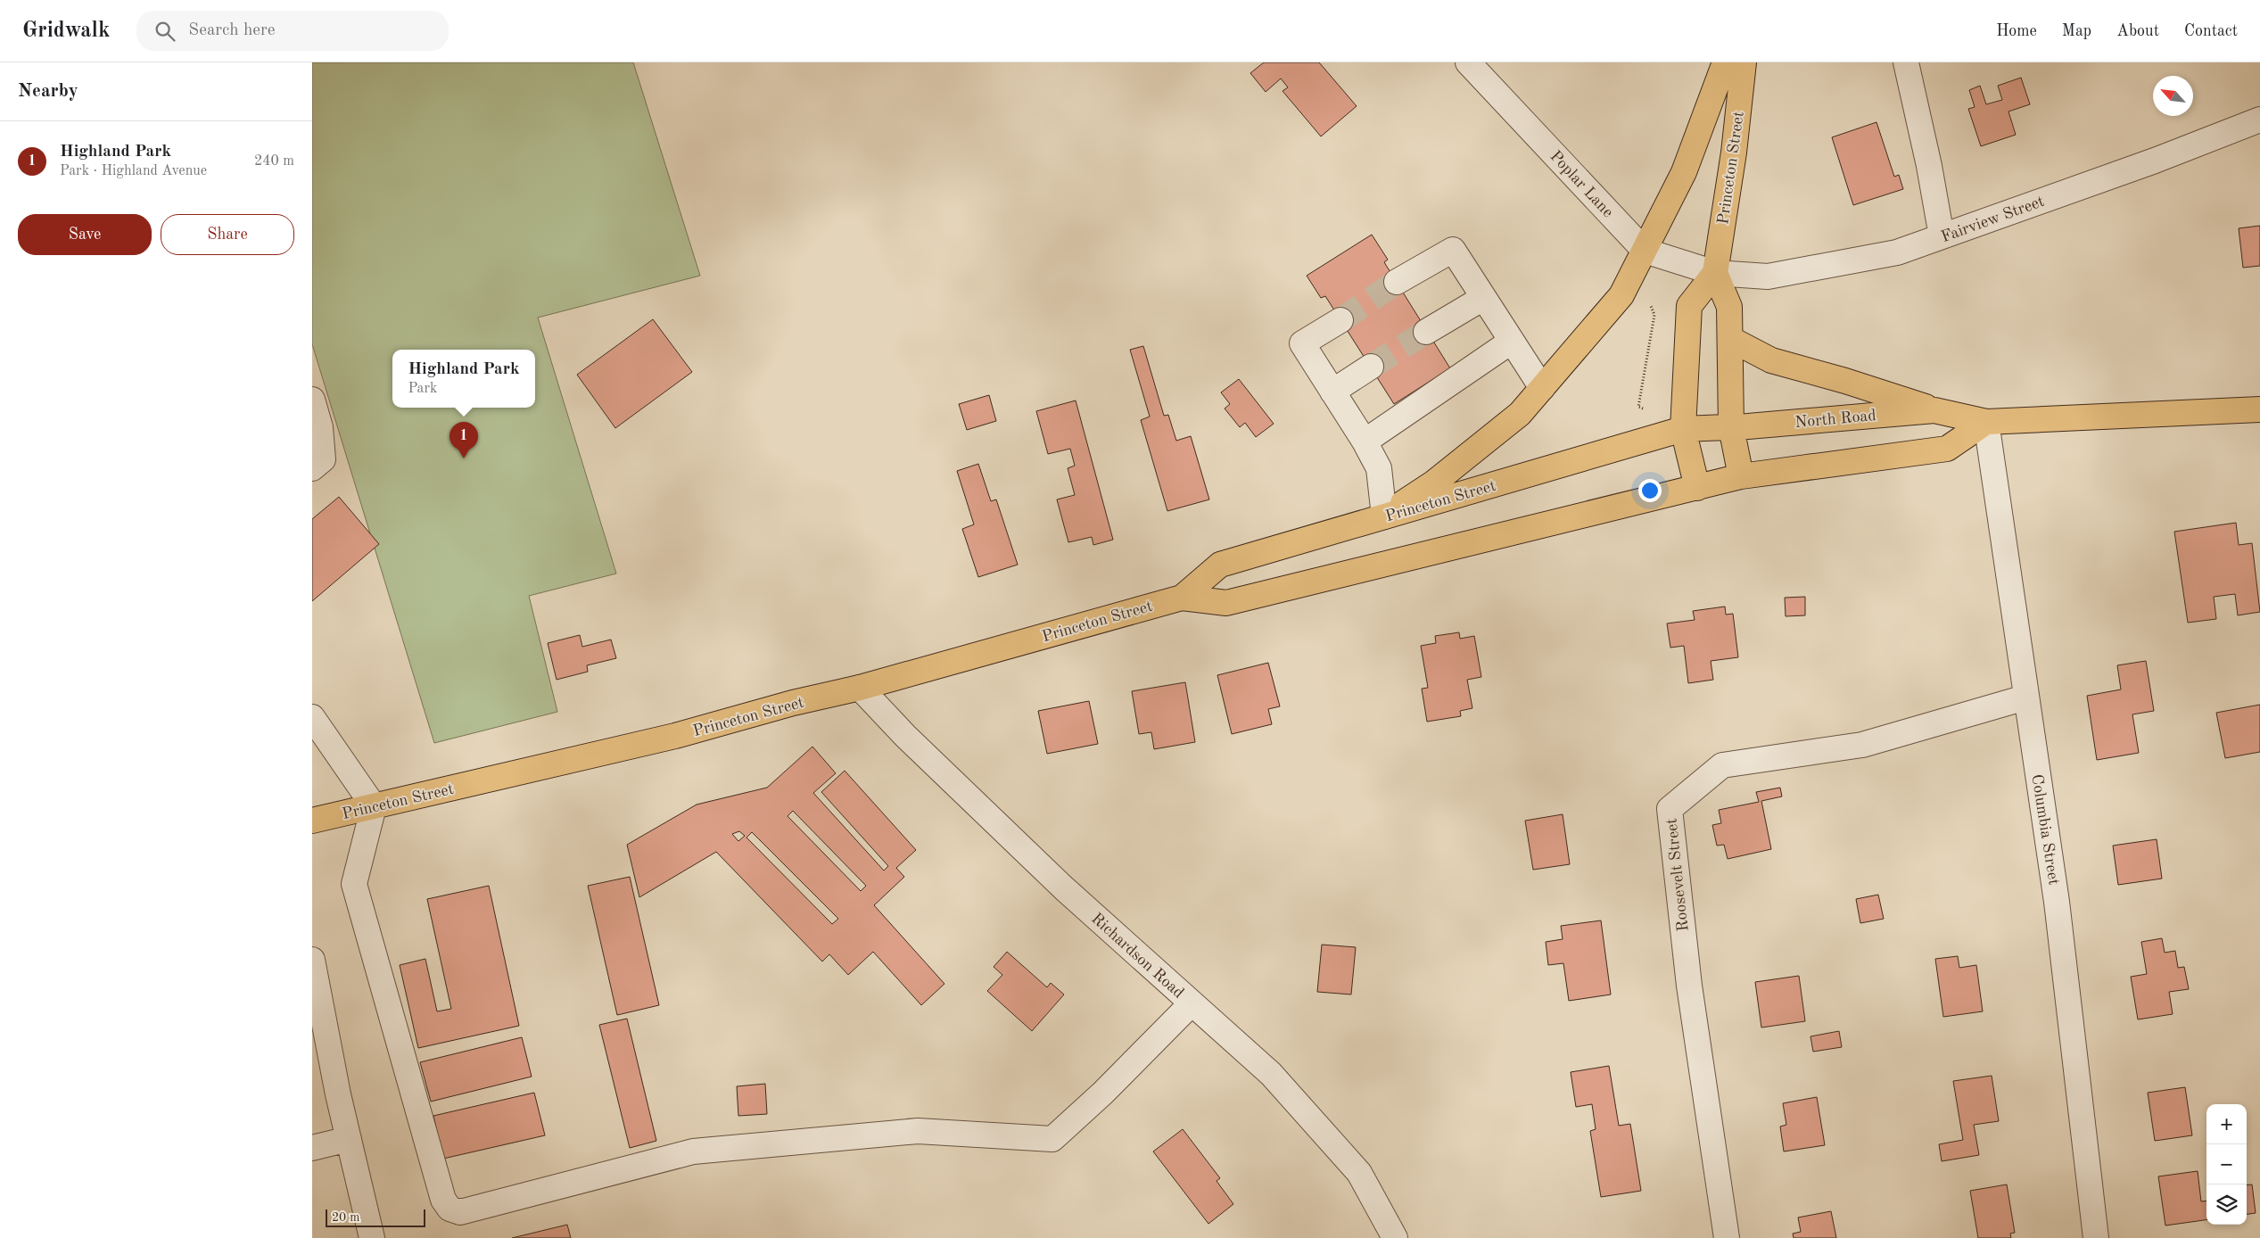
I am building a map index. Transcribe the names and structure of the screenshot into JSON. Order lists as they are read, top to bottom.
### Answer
{
  "streets": {
    "main road": ["Princeton Street", "North Road"],
    "street": [
      "Poplar Lane",
      "Fairview Street",
      "Columbia Street",
      "Roosevelt Street",
      "Richardson Road"
    ]
  },
  "crossings": [
    ["Princeton Street", "Poplar Lane"],
    ["Princeton Street", "Fairview Street"],
    ["Princeton Street", "North Road"],
    ["Princeton Street", "Richardson Road"],
    ["Poplar Lane", "Fairview Street"],
    ["North Road", "Columbia Street"],
    ["Columbia Street", "Roosevelt Street"]
  ],
  "scale_bar": "20 m",
  "north": "top left",
  "page": {
    "header": "Gridwalk",
    "search": "Search here",
    "nav": [
      "Home",
      "Map",
      "About",
      "Contact"
    ],
    "heading": "Nearby",
    "list": [
      {
        "mark": "1",
        "name": "Highland Park",
        "note": "Park · Highland Avenue",
        "value": "240 m"
      }
    ],
    "buttons": ["Save", "Share"],
    "popup": ["Highland Park", "Park"],
    "pins": "1",
    "map_buttons": ["+", "−"],
    "scale": "20 m"
  }
}
